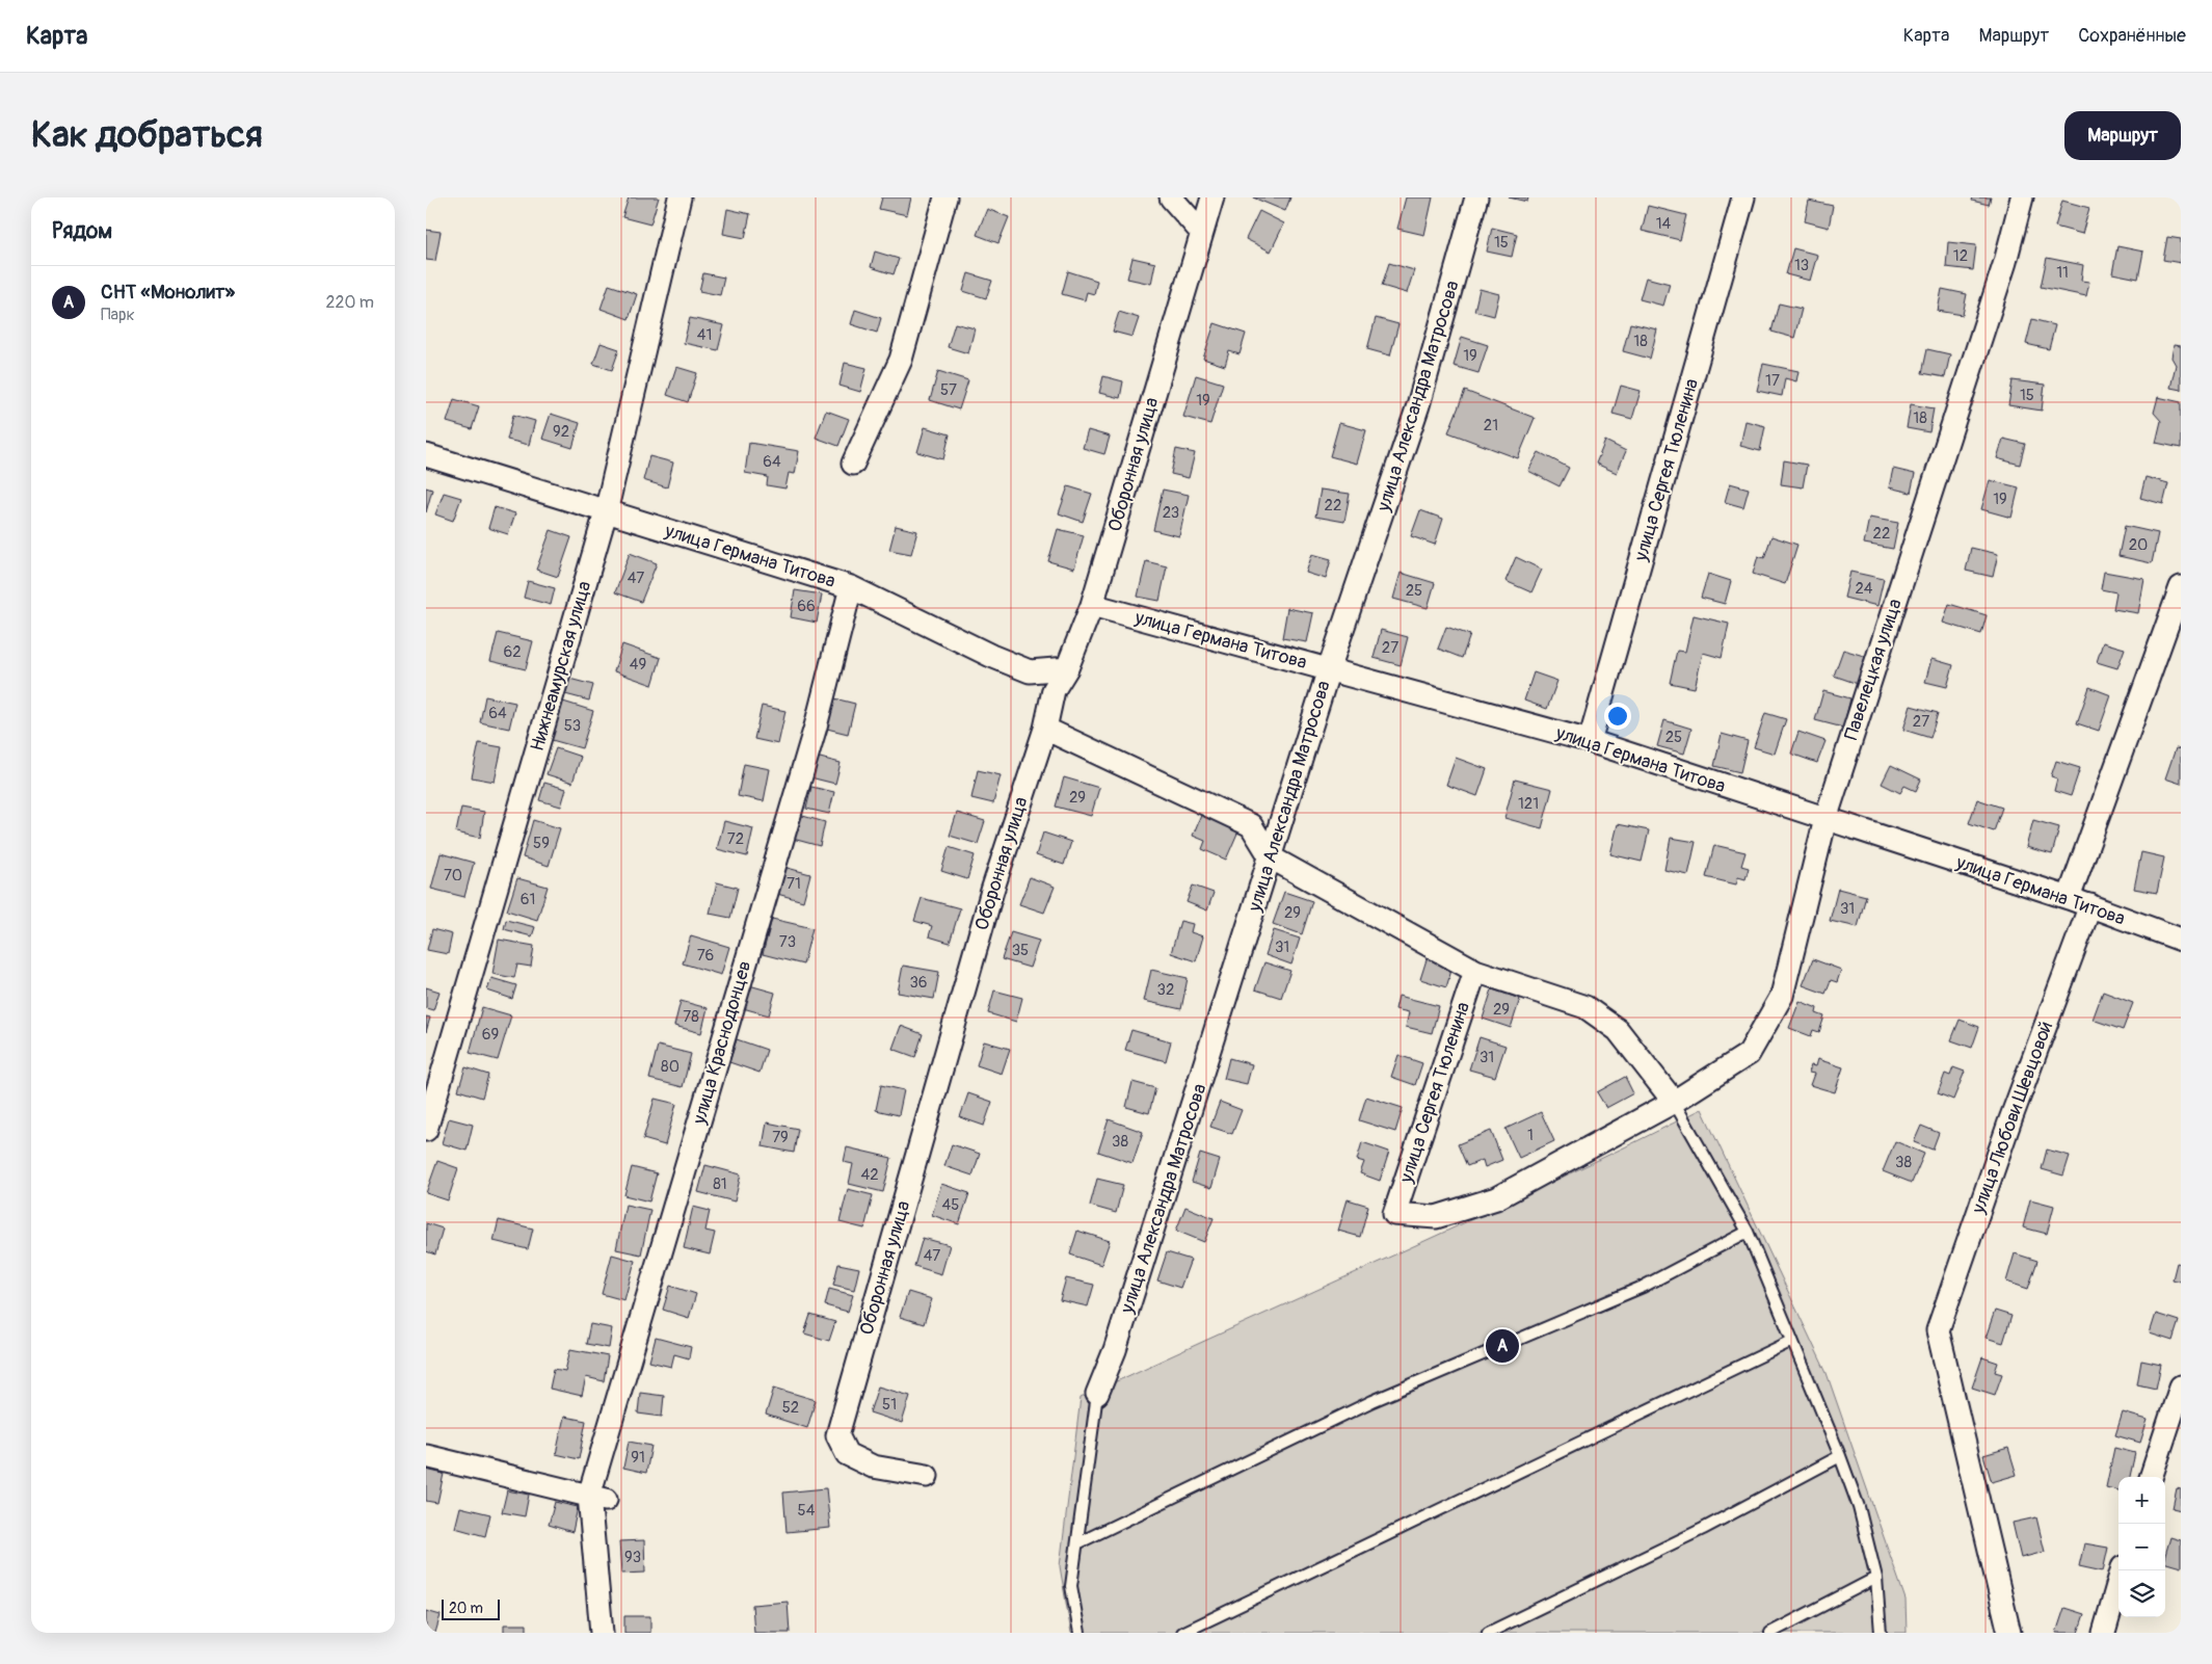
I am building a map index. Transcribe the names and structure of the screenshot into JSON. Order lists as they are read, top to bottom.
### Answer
{
  "streets": {
    "street": [
      "улица Александра Матросова",
      "Оборонная улица",
      "улица Сергея Тюленина",
      "улица Германа Титова",
      "Нижнеамурская улица",
      "Павелецкая улица",
      "улица Краснодонцев",
      "улица Любови Шевцовой"
    ]
  },
  "crossings": [
    ["улица Александра Матросова", "улица Германа Титова"],
    ["Оборонная улица", "улица Германа Титова"],
    ["улица Сергея Тюленина", "улица Германа Титова"],
    ["улица Сергея Тюленина", "Павелецкая улица"],
    ["улица Германа Титова", "Нижнеамурская улица"],
    ["улица Германа Титова", "Павелецкая улица"],
    ["улица Германа Титова", "улица Краснодонцев"],
    ["улица Германа Титова", "улица Любови Шевцовой"]
  ],
  "house_numbers": [
    "14",
    "15",
    "12",
    "13",
    "11",
    "41",
    "18",
    "19",
    "17",
    "57",
    "15",
    "19",
    "18",
    "21",
    "92",
    "64",
    "19",
    "22",
    "23",
    "22",
    "20",
    "47",
    "24",
    "25",
    "66",
    "27",
    "62",
    "49",
    "64",
    "27",
    "53",
    "25",
    "29",
    "121",
    "72",
    "59",
    "70",
    "71",
    "61",
    "31",
    "29",
    "73",
    "31",
    "35",
    "76",
    "36",
    "32",
    "29",
    "78",
    "69",
    "31",
    "80",
    "1",
    "79",
    "38",
    "38",
    "42",
    "81",
    "45",
    "47",
    "51",
    "52",
    "91",
    "54",
    "93"
  ],
  "scale_bar": "20 m",
  "page": {
    "header": "Карта",
    "nav": ["Карта", "Маршрут", "Сохранённые"],
    "buttons": "Маршрут",
    "title": "Как добраться",
    "heading": "Рядом",
    "list": [
      {
        "mark": "A",
        "name": "СНТ «Монолит»",
        "note": "Парк",
        "value": "220 m"
      }
    ],
    "pins": "A",
    "map_buttons": ["+", "−"],
    "scale": "20 m"
  }
}
